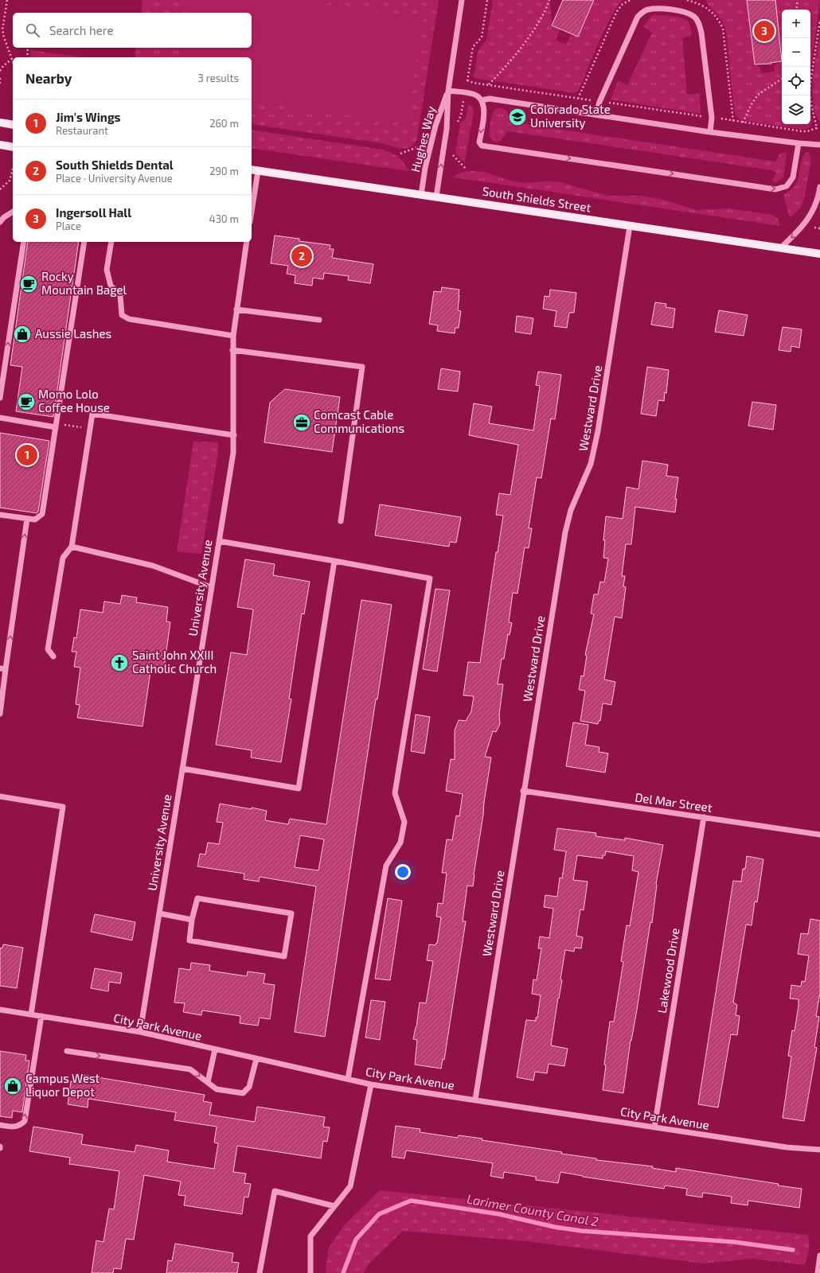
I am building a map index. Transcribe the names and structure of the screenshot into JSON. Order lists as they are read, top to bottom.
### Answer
{
  "streets": {
    "main road": ["South Shields Street"],
    "street": [
      "Hughes Way",
      "Westward Drive",
      "University Avenue",
      "Del Mar Street",
      "Lakewood Drive",
      "City Park Avenue"
    ]
  },
  "crossings": [
    ["Hughes Way", "South Shields Street"],
    ["South Shields Street", "Westward Drive"],
    ["Westward Drive", "Del Mar Street"],
    ["Westward Drive", "City Park Avenue"],
    ["University Avenue", "City Park Avenue"],
    ["Del Mar Street", "Lakewood Drive"],
    ["Lakewood Drive", "City Park Avenue"]
  ],
  "water": ["Larimer County Canal 2"],
  "places": {
    "school or university": ["Colorado State University"],
    "cafe": ["Rocky Mountain Bagel", "Momo Lolo Coffee House"],
    "shop": ["Aussie Lashes", "Campus West Liquor Depot"],
    "office": ["Comcast Cable Communications"],
    "church": ["Saint John XXIII Catholic Church"]
  },
  "page": {
    "map_buttons": ["+", "−"],
    "search": "Search here",
    "pins": ["3", "2", "1"],
    "heading": ["Nearby", "3 results"],
    "list": [
      {
        "mark": "1",
        "name": "Jim's Wings",
        "note": "Restaurant",
        "value": "260 m"
      },
      {
        "mark": "2",
        "name": "South Shields Dental",
        "note": "Place · University Avenue",
        "value": "290 m"
      },
      {
        "mark": "3",
        "name": "Ingersoll Hall",
        "note": "Place",
        "value": "430 m"
      }
    ]
  }
}
